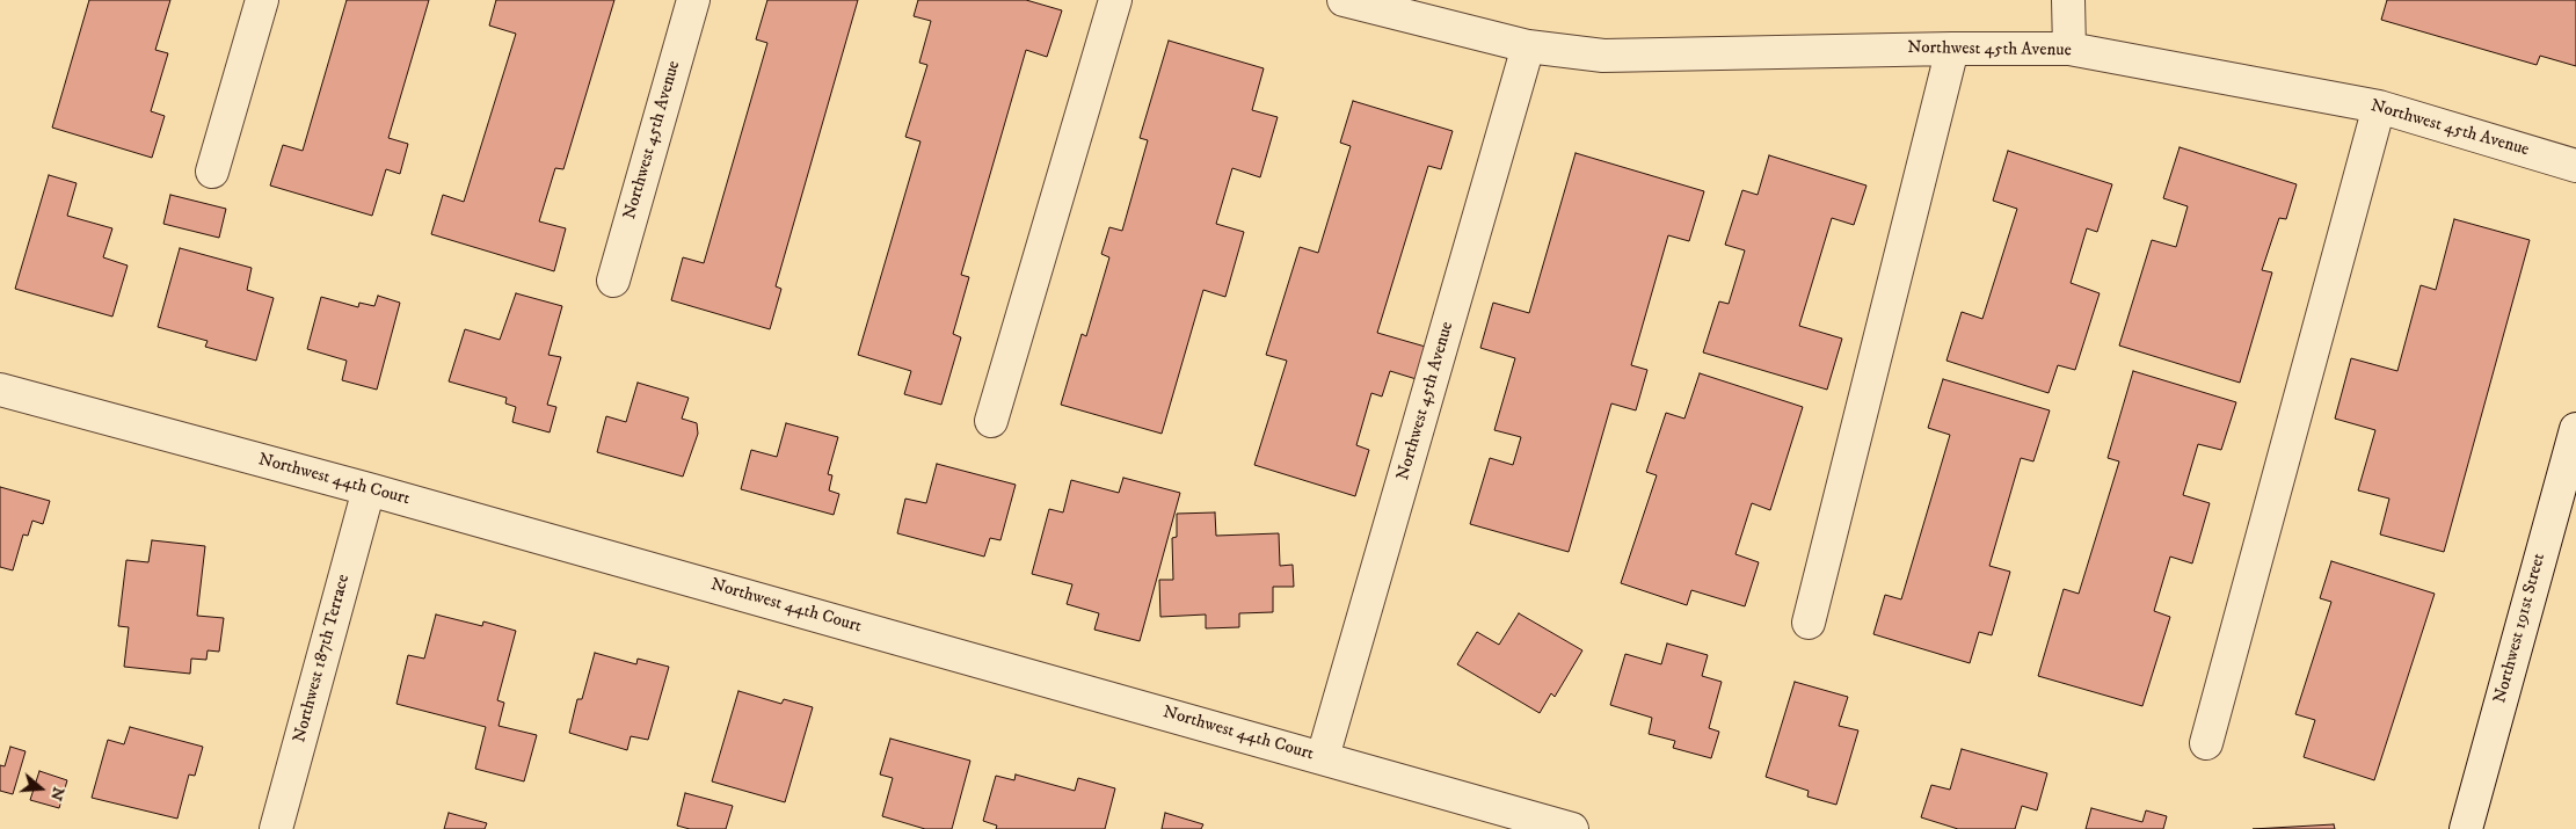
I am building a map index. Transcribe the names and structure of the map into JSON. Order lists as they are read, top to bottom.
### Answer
{
  "streets": {
    "street": [
      "Northwest 45th Avenue",
      "Northwest 44th Court",
      "Northwest 191st Street",
      "Northwest 187th Terrace"
    ]
  },
  "crossings": [
    ["Northwest 45th Avenue", "Northwest 44th Court"],
    ["Northwest 44th Court", "Northwest 187th Terrace"]
  ],
  "north": "right"
}
